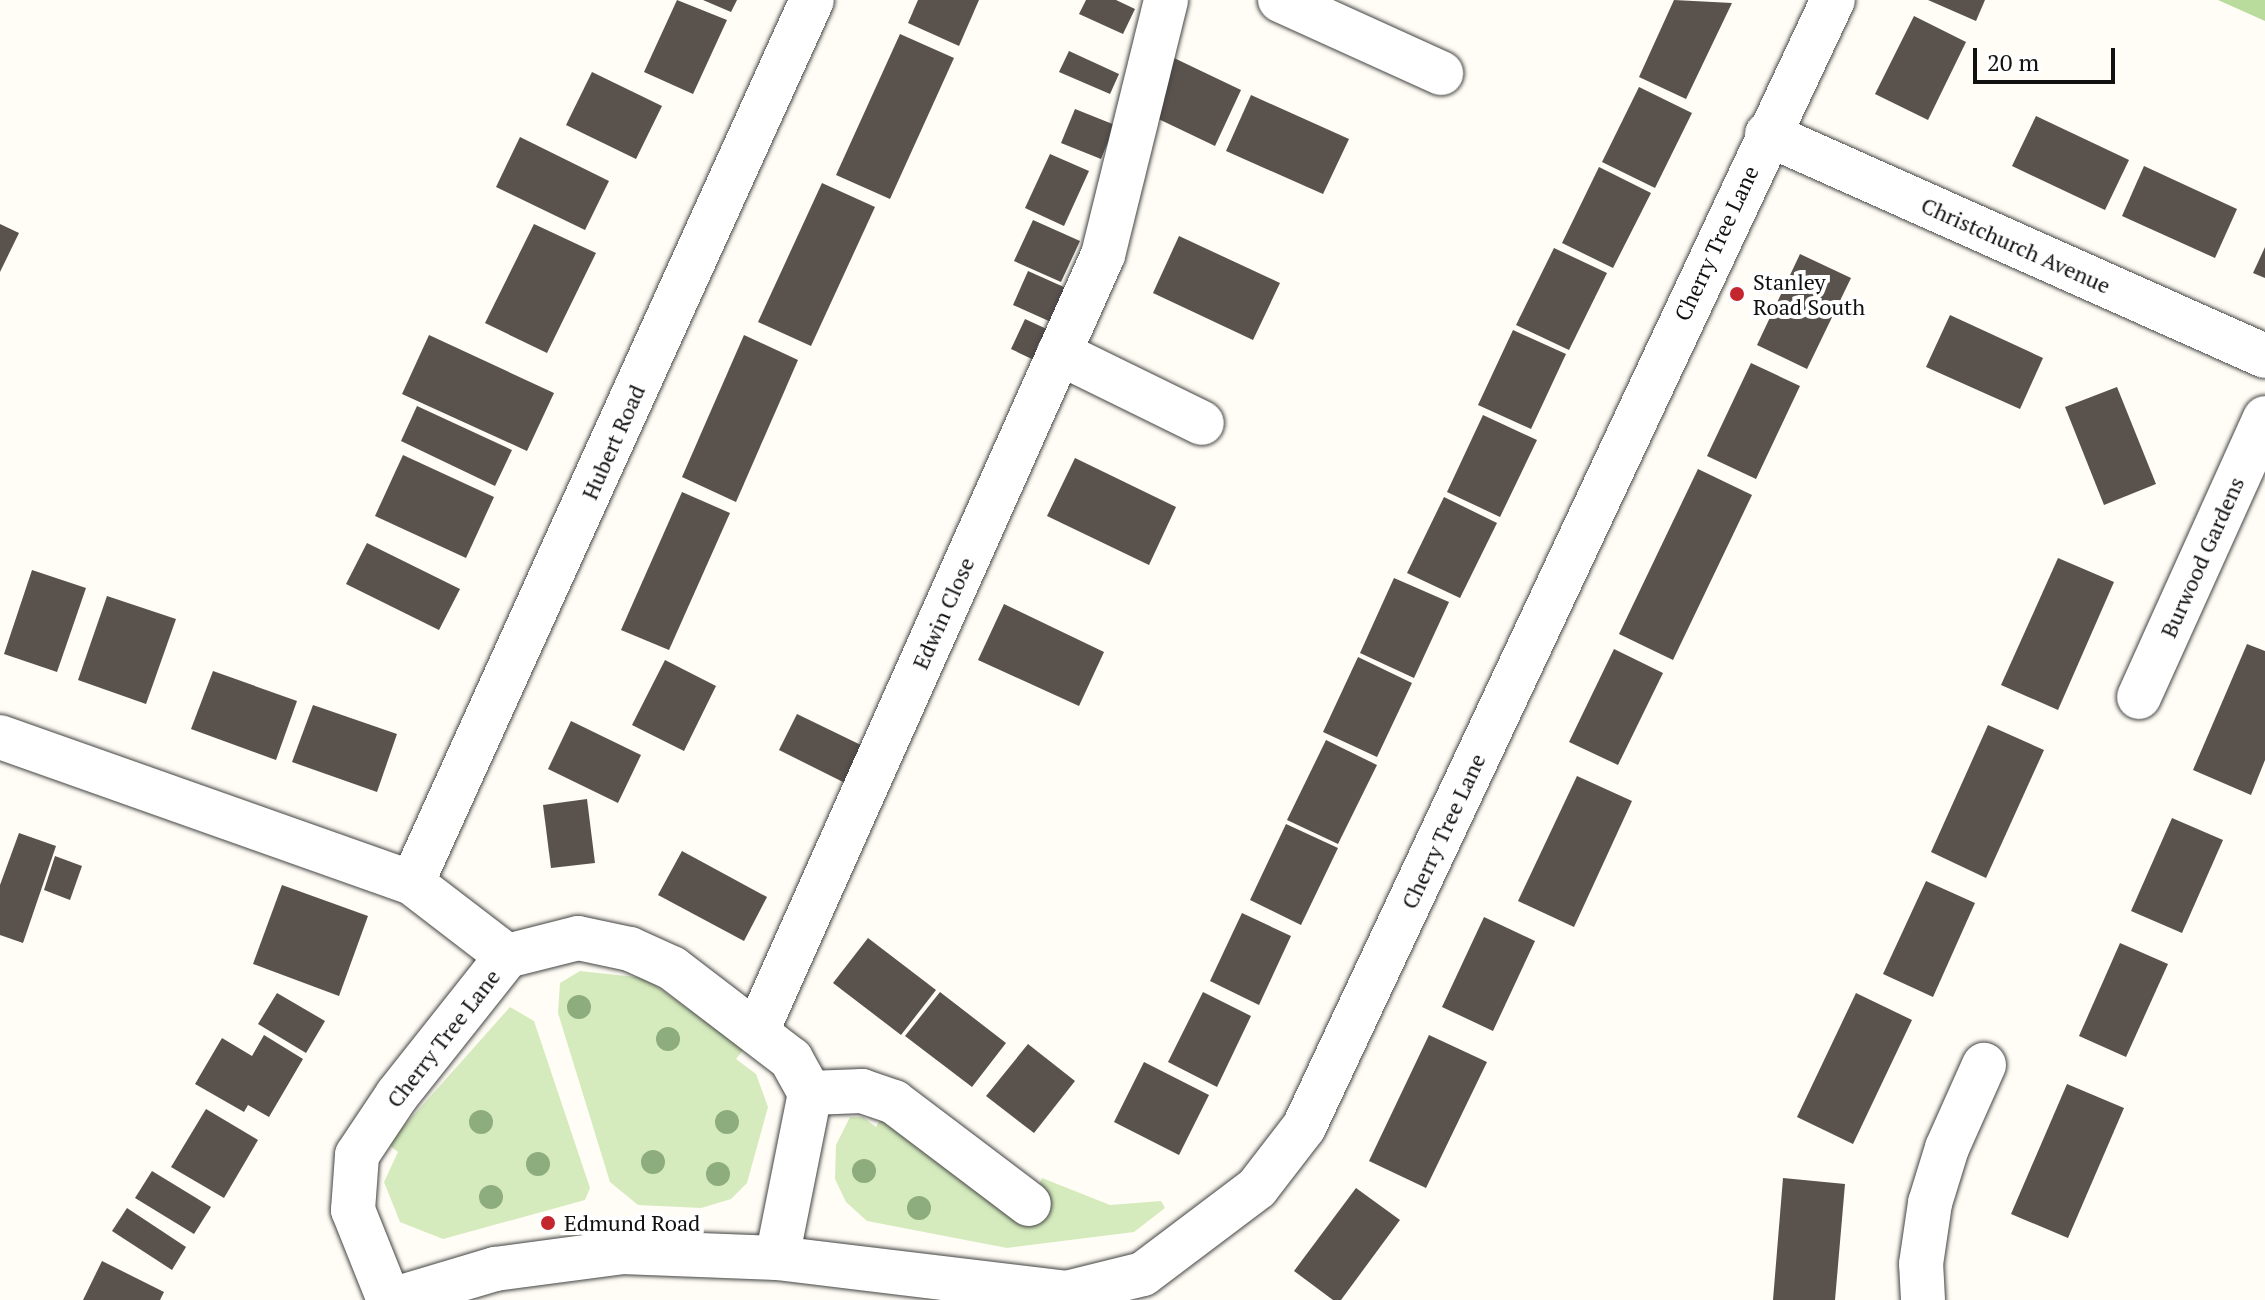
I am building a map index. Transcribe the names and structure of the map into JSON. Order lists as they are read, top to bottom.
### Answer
{
  "streets": {
    "street": [
      "Cherry Tree Lane",
      "Christchurch Avenue",
      "Hubert Road",
      "Burwood Gardens",
      "Edwin Close"
    ]
  },
  "crossings": [
    ["Cherry Tree Lane", "Christchurch Avenue"],
    ["Cherry Tree Lane", "Edwin Close"]
  ],
  "places": ["Stanley Road South", "Edmund Road"],
  "scale_bar": "20 m"
}
